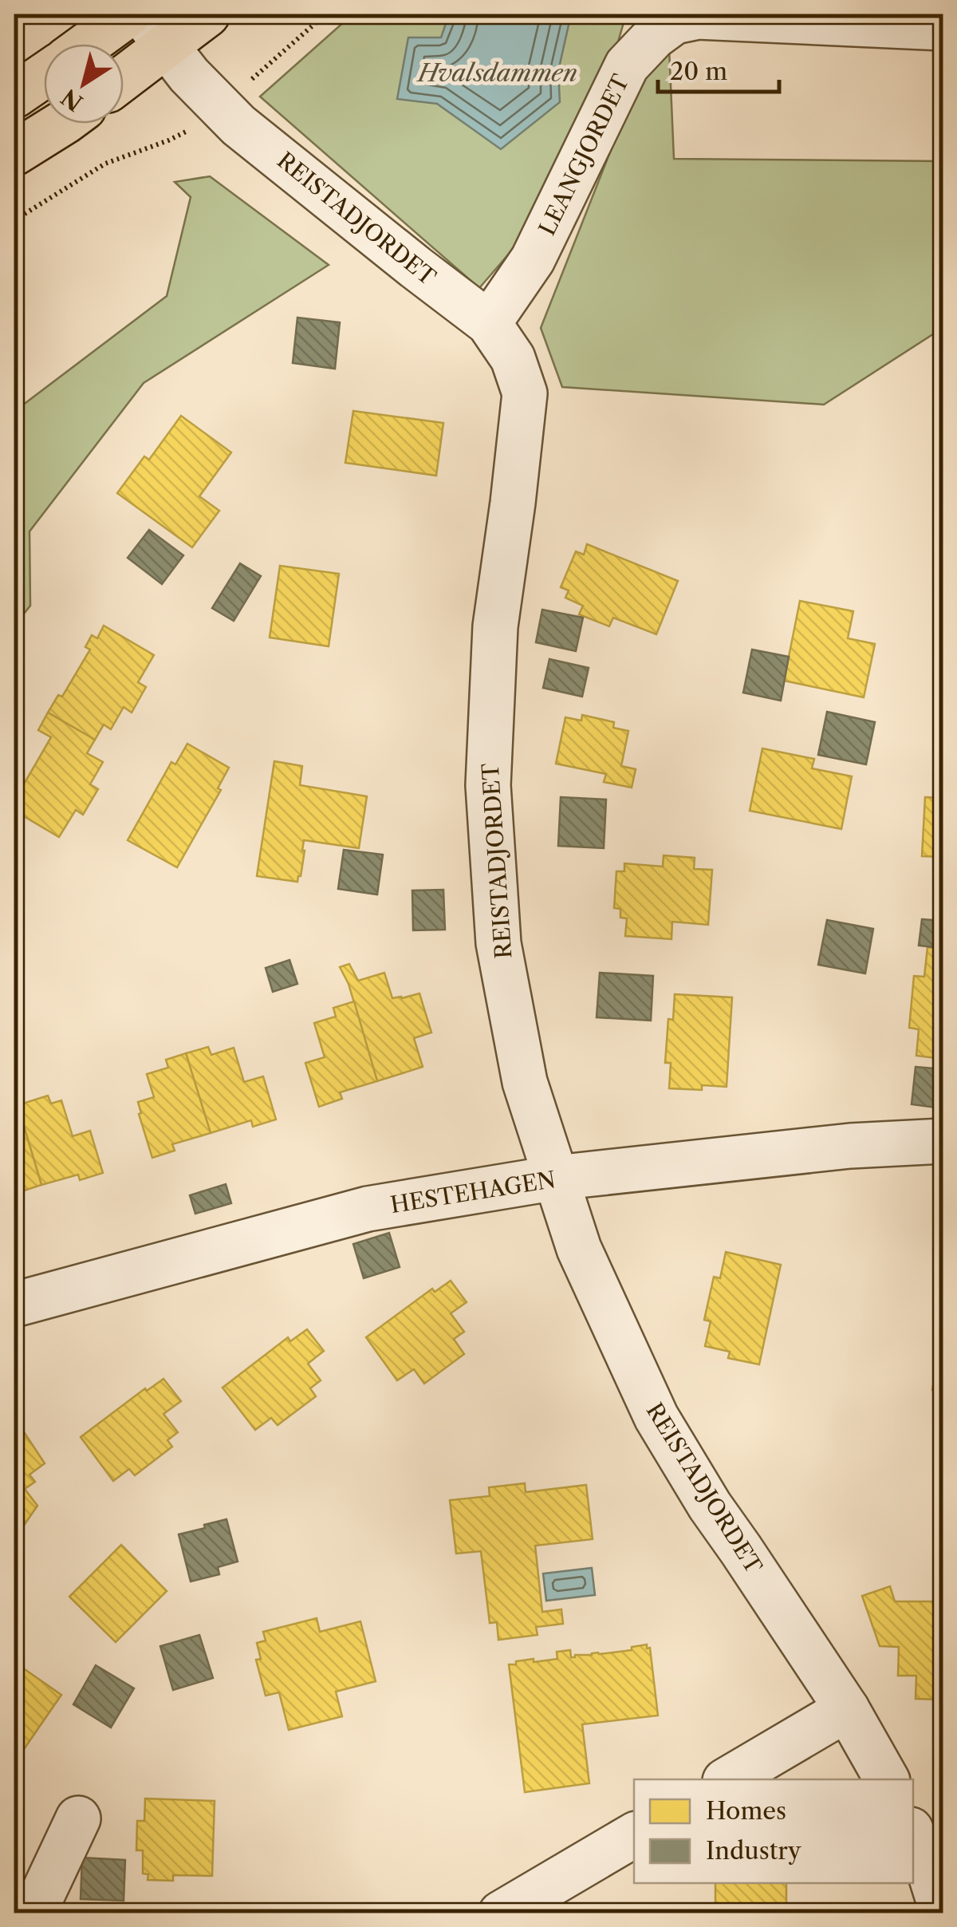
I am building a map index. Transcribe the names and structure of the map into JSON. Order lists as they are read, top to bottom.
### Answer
{
  "streets": {
    "street": ["LEANGJORDET", "REISTADJORDET", "HESTEHAGEN"]
  },
  "crossings": [
    ["LEANGJORDET", "REISTADJORDET"],
    ["REISTADJORDET", "HESTEHAGEN"]
  ],
  "water": ["Hvalsdammen"],
  "legend": ["Homes", "Industry"],
  "scale_bar": "20 m",
  "north": "bottom left"
}
